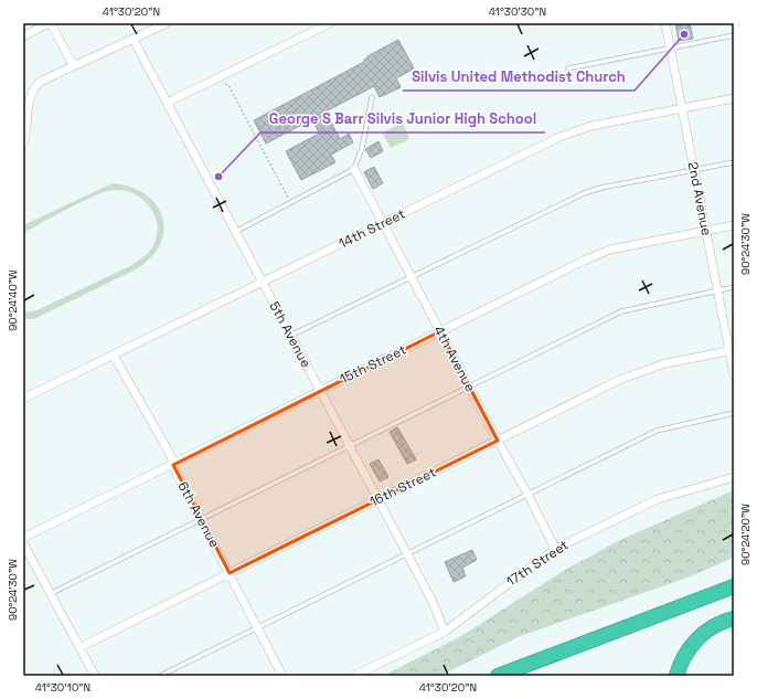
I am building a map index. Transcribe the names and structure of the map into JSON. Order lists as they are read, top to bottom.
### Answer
{
  "streets": {
    "street": [
      "2nd Avenue",
      "14th Street",
      "5th Avenue",
      "4th Avenue",
      "15th Street",
      "16th Street",
      "6th Avenue",
      "17th Street"
    ]
  },
  "crossings": [
    ["2nd Avenue", "14th Street"],
    ["2nd Avenue", "15th Street"],
    ["2nd Avenue", "16th Street"],
    ["14th Street", "5th Avenue"],
    ["14th Street", "4th Avenue"],
    ["14th Street", "6th Avenue"],
    ["5th Avenue", "15th Street"],
    ["5th Avenue", "16th Street"],
    ["5th Avenue", "17th Street"],
    ["4th Avenue", "15th Street"],
    ["4th Avenue", "16th Street"],
    ["4th Avenue", "17th Street"],
    ["15th Street", "6th Avenue"],
    ["16th Street", "6th Avenue"]
  ],
  "places": ["Silvis United Methodist Church", "George S Barr Silvis Junior High School"],
  "coordinates": [
    "41°30'20\"N",
    "41°30'30\"N",
    "90°24'30\"W",
    "90°24'40\"W",
    "90°24'20\"W",
    "41°30'10\"N"
  ]
}
